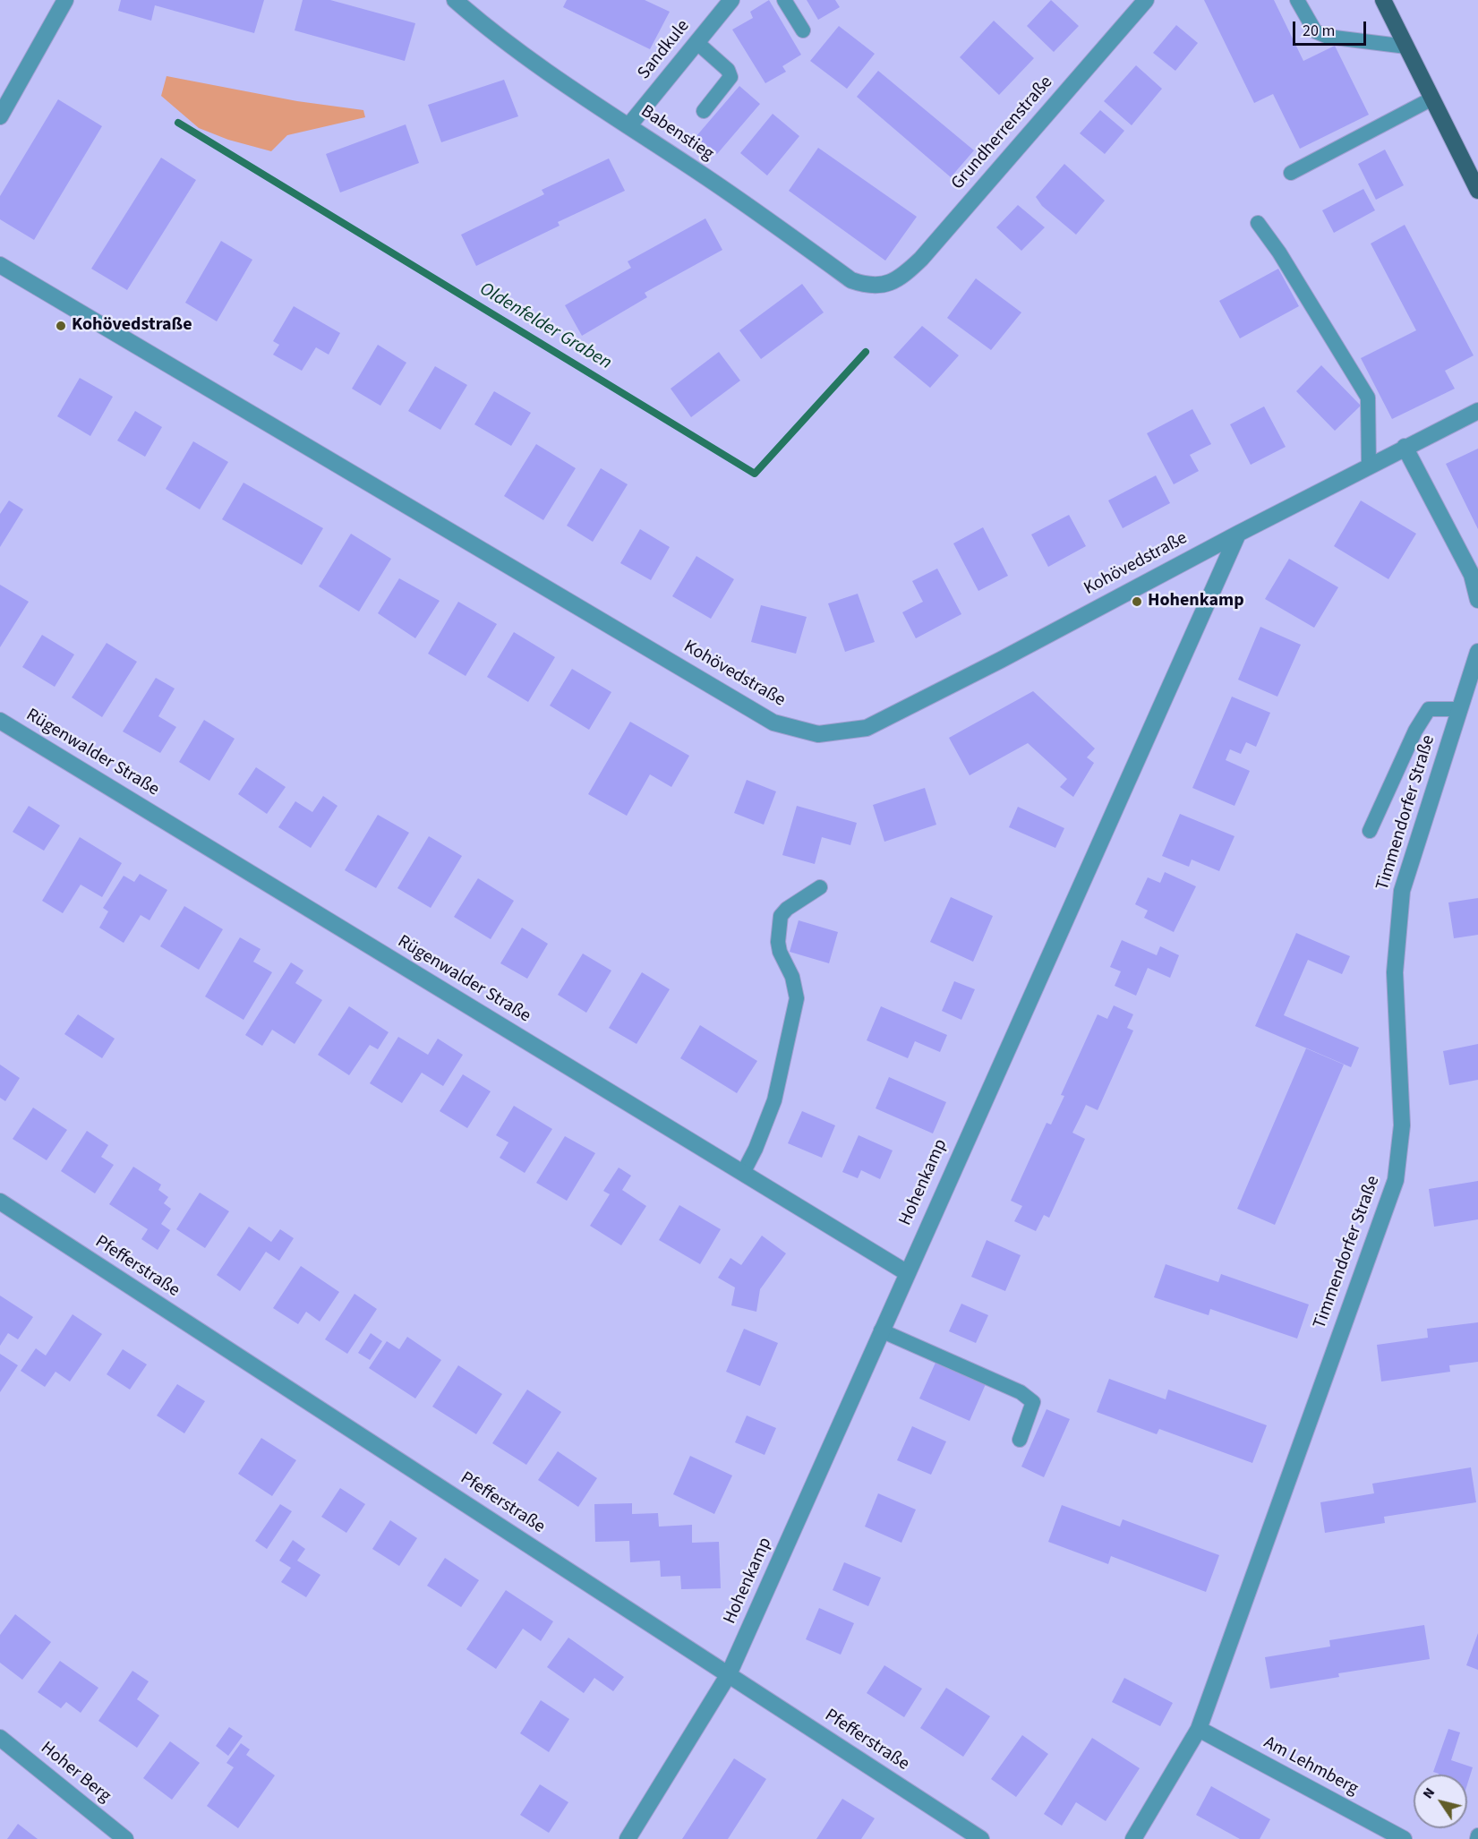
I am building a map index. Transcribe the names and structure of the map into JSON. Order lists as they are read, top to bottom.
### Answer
{
  "streets": {
    "street": [
      "Sandkule",
      "Babenstieg",
      "Grundherrenstraße",
      "Kohövedstraße",
      "Rügenwalder Straße",
      "Timmendorfer Straße",
      "Hohenkamp",
      "Pfefferstraße",
      "Am Lehmberg",
      "Hoher Berg"
    ]
  },
  "crossings": [
    ["Sandkule", "Babenstieg"],
    ["Babenstieg", "Grundherrenstraße"],
    ["Kohövedstraße", "Hohenkamp"],
    ["Rügenwalder Straße", "Hohenkamp"],
    ["Timmendorfer Straße", "Am Lehmberg"],
    ["Hohenkamp", "Pfefferstraße"]
  ],
  "water": ["Oldenfelder Graben"],
  "places": ["Kohövedstraße", "Hohenkamp"],
  "scale_bar": "20 m",
  "north": "top left"
}
